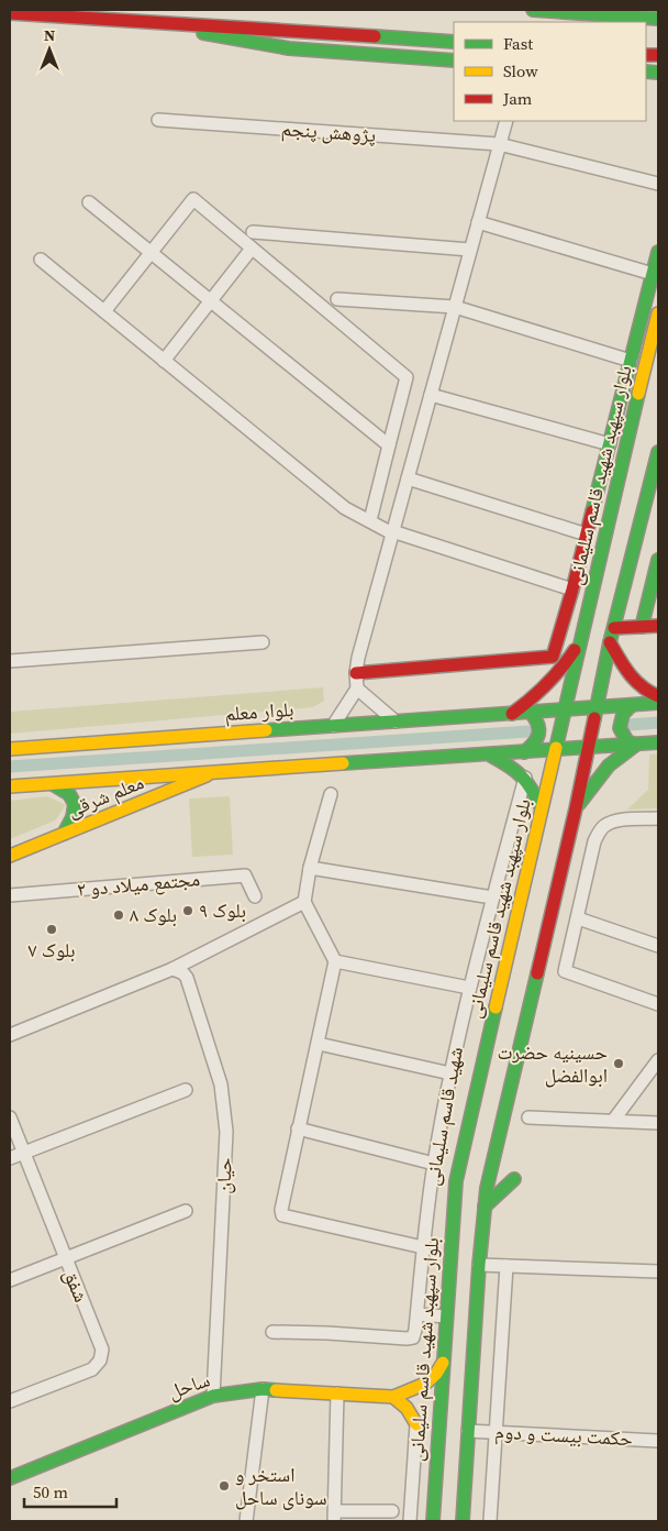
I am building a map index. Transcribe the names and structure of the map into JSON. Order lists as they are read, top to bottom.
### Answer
{
  "streets": {
    "main road": [
      "بلوار سپهبد شهید قاسم سلیمانی",
      "بلوار معلم",
      "معلم شرقی",
      "ساحل"
    ],
    "street": [
      "پژوهش پنجم",
      "مجتمع میلاد دو ۲",
      "شهید قاسم سلیمانی",
      "حیان",
      "شفق",
      "حکمت بیست و دوم"
    ]
  },
  "crossings": [
    ["بلوار سپهبد شهید قاسم سلیمانی", "بلوار معلم"],
    ["بلوار سپهبد شهید قاسم سلیمانی", "ساحل"],
    ["حیان", "ساحل"]
  ],
  "places": [
    "بلوک ۹",
    "بلوک ۸",
    "بلوک ۷",
    "حسینیه حضرت ابوالفضل",
    "استخر و سونای ساحل"
  ],
  "legend": ["Fast", "Slow", "Jam"],
  "scale_bar": "50 m",
  "north": "top"
}
